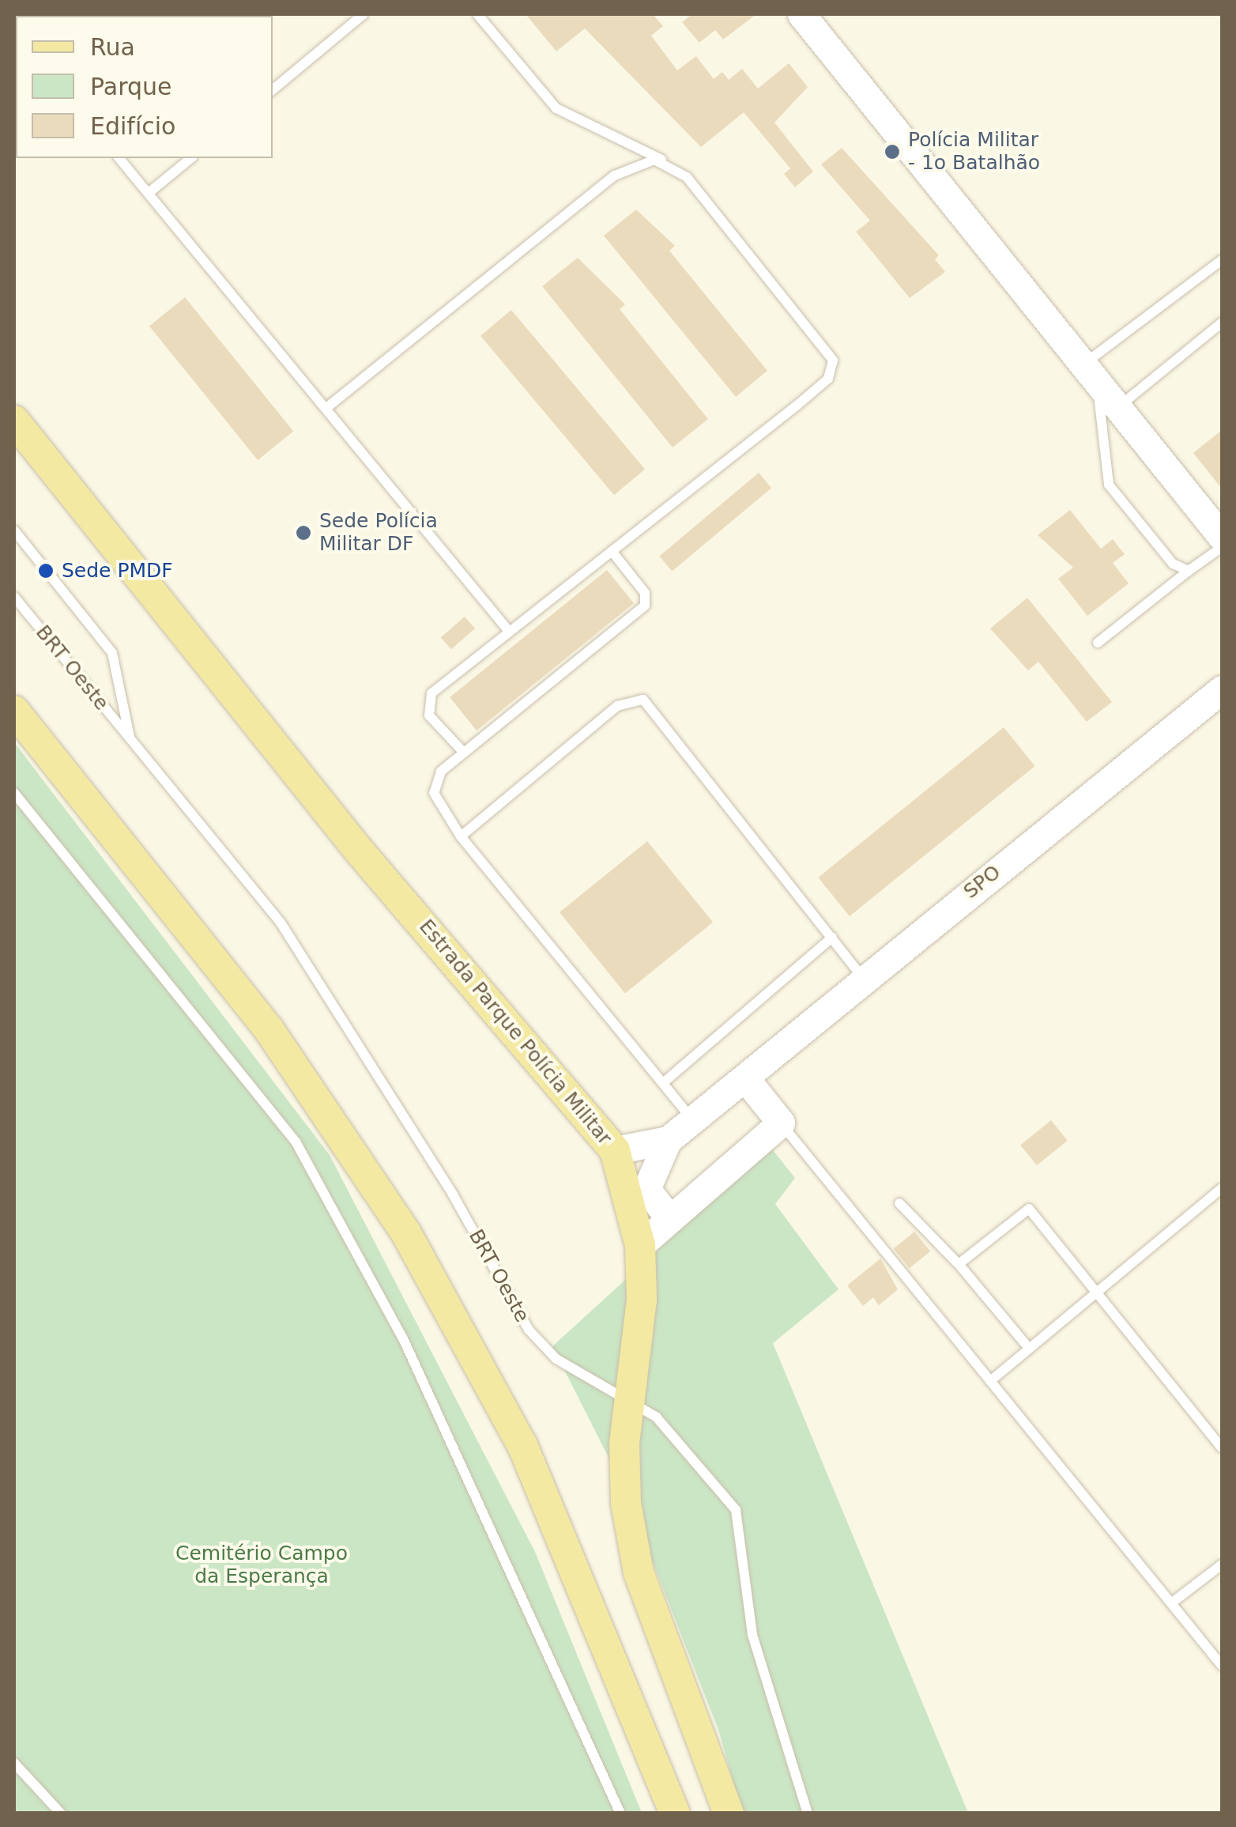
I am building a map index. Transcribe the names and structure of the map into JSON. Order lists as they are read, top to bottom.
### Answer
{
  "streets": {
    "main road": ["Estrada Parque Polícia Militar"],
    "street": ["SPO"],
    "lane": ["BRT Oeste"]
  },
  "crossings": [
    ["BRT Oeste", "Estrada Parque Polícia Militar"],
    ["SPO", "Estrada Parque Polícia Militar"]
  ],
  "parks": ["Cemitério Campo da Esperança"],
  "places": ["Polícia Militar - 1o Batalhão", "Sede Polícia Militar DF", "Sede PMDF"],
  "legend": ["Rua", "Parque", "Edifício"]
}
